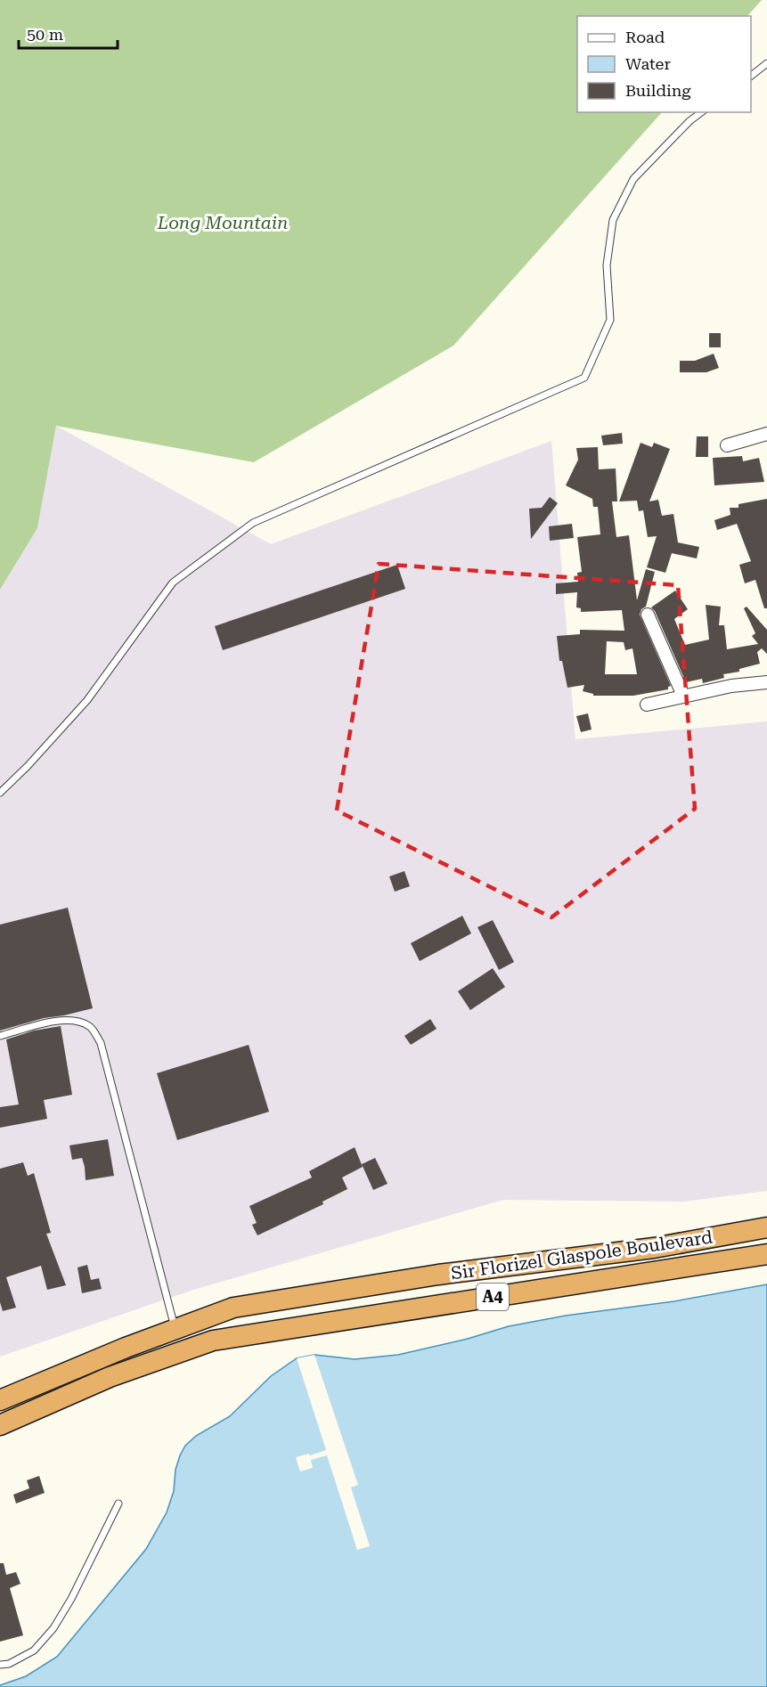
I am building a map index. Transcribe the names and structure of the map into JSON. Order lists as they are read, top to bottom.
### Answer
{
  "streets": {
    "highway": ["Sir Florizel Glaspole Boulevard", "A4"]
  },
  "parks": ["Long Mountain"],
  "legend": ["Road", "Water", "Building"],
  "scale_bar": "50 m"
}
